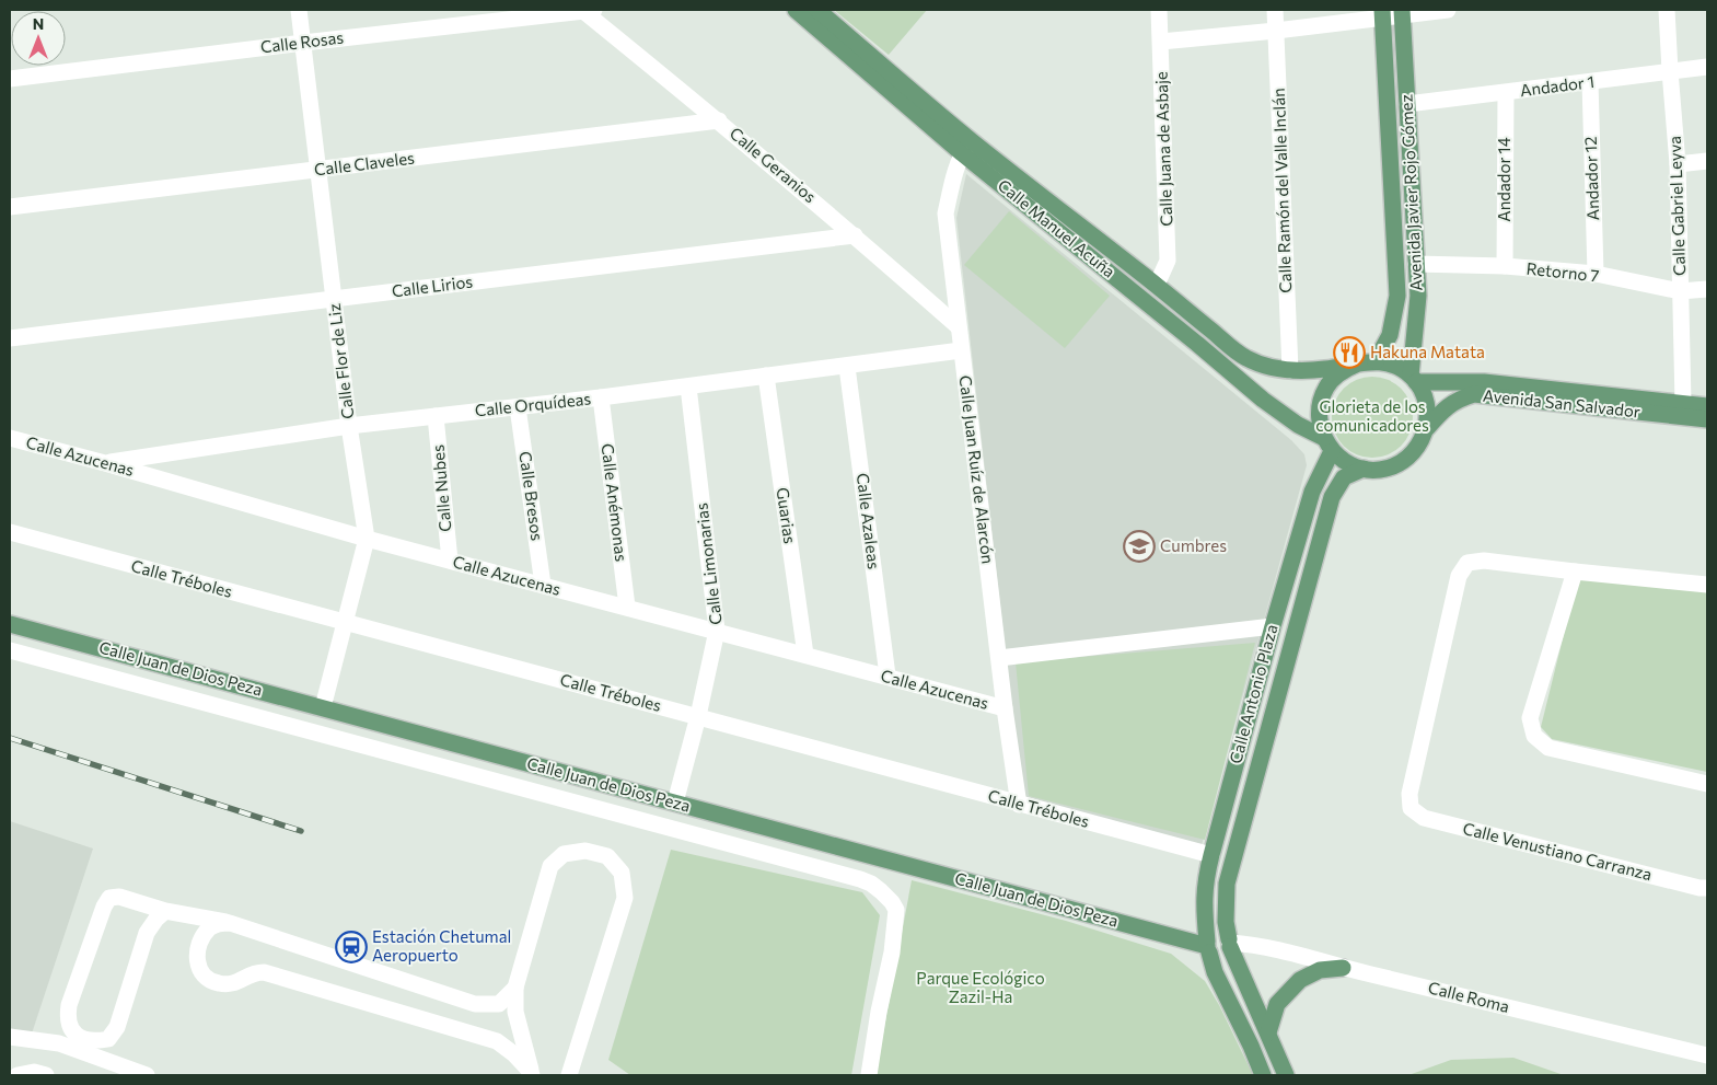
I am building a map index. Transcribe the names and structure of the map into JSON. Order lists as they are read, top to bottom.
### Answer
{
  "streets": {
    "main road": [
      "Avenida Javier Rojo Gómez",
      "Calle Manuel Acuña",
      "Avenida San Salvador",
      "Calle Juan de Dios Peza",
      "Calle Antonio Plaza"
    ],
    "street": [
      "Calle Rosas",
      "Andador 1",
      "Calle Juana de Asbaje",
      "Calle Claveles",
      "Calle Geranios",
      "Andador 12",
      "Andador 14",
      "Calle Ramón del Valle Inclán",
      "Calle Gabriel Leyva",
      "Retorno 7",
      "Calle Lirios",
      "Calle Flor de Liz",
      "Calle Orquídeas",
      "Calle Azucenas",
      "Calle Juan Ruíz de Alarcón",
      "Calle Nubes",
      "Calle Bresos",
      "Calle Anémonas",
      "Guarias",
      "Calle Azaleas",
      "Calle Limonarias",
      "Calle Tréboles",
      "Calle Venustiano Carranza",
      "Calle Roma"
    ]
  },
  "crossings": [
    ["Calle Rosas", "Calle Geranios"],
    ["Calle Rosas", "Calle Flor de Liz"],
    ["Andador 1", "Andador 12"],
    ["Andador 1", "Andador 14"],
    ["Andador 1", "Avenida Javier Rojo Gómez"],
    ["Andador 1", "Calle Gabriel Leyva"],
    ["Calle Juana de Asbaje", "Calle Manuel Acuña"],
    ["Calle Claveles", "Calle Geranios"],
    ["Calle Claveles", "Calle Flor de Liz"],
    ["Calle Geranios", "Calle Lirios"],
    ["Calle Geranios", "Calle Juan Ruíz de Alarcón"],
    ["Andador 12", "Retorno 7"],
    ["Andador 14", "Retorno 7"],
    ["Calle Ramón del Valle Inclán", "Calle Manuel Acuña"],
    ["Avenida Javier Rojo Gómez", "Calle Manuel Acuña"],
    ["Avenida Javier Rojo Gómez", "Retorno 7"],
    ["Avenida Javier Rojo Gómez", "Avenida San Salvador"],
    ["Avenida Javier Rojo Gómez", "Calle Antonio Plaza"],
    ["Calle Gabriel Leyva", "Retorno 7"],
    ["Calle Gabriel Leyva", "Avenida San Salvador"],
    ["Calle Manuel Acuña", "Avenida San Salvador"],
    ["Calle Manuel Acuña", "Calle Juan Ruíz de Alarcón"],
    ["Calle Manuel Acuña", "Calle Antonio Plaza"],
    ["Calle Lirios", "Calle Flor de Liz"],
    ["Calle Flor de Liz", "Calle Orquídeas"],
    ["Calle Flor de Liz", "Calle Azucenas"],
    ["Calle Flor de Liz", "Calle Tréboles"],
    ["Calle Flor de Liz", "Calle Juan de Dios Peza"],
    ["Avenida San Salvador", "Calle Antonio Plaza"],
    ["Calle Orquídeas", "Calle Azucenas"],
    ["Calle Orquídeas", "Calle Juan Ruíz de Alarcón"],
    ["Calle Orquídeas", "Calle Nubes"],
    ["Calle Orquídeas", "Calle Bresos"],
    ["Calle Orquídeas", "Calle Anémonas"],
    ["Calle Orquídeas", "Guarias"],
    ["Calle Orquídeas", "Calle Azaleas"],
    ["Calle Orquídeas", "Calle Limonarias"],
    ["Calle Azucenas", "Calle Juan Ruíz de Alarcón"],
    ["Calle Azucenas", "Calle Nubes"],
    ["Calle Azucenas", "Calle Bresos"],
    ["Calle Azucenas", "Calle Anémonas"],
    ["Calle Azucenas", "Guarias"],
    ["Calle Azucenas", "Calle Azaleas"],
    ["Calle Azucenas", "Calle Limonarias"],
    ["Calle Juan Ruíz de Alarcón", "Calle Tréboles"],
    ["Calle Limonarias", "Calle Tréboles"],
    ["Calle Limonarias", "Calle Juan de Dios Peza"],
    ["Calle Tréboles", "Calle Antonio Plaza"],
    ["Calle Juan de Dios Peza", "Calle Antonio Plaza"],
    ["Calle Antonio Plaza", "Calle Roma"]
  ],
  "parks": ["Glorieta de los comunicadores", "Parque Ecológico Zazil-Ha"],
  "places": {
    "restaurant": ["Hakuna Matata"],
    "school or university": ["Cumbres"],
    "station": ["Estación Chetumal Aeropuerto"]
  },
  "north": "top"
}
